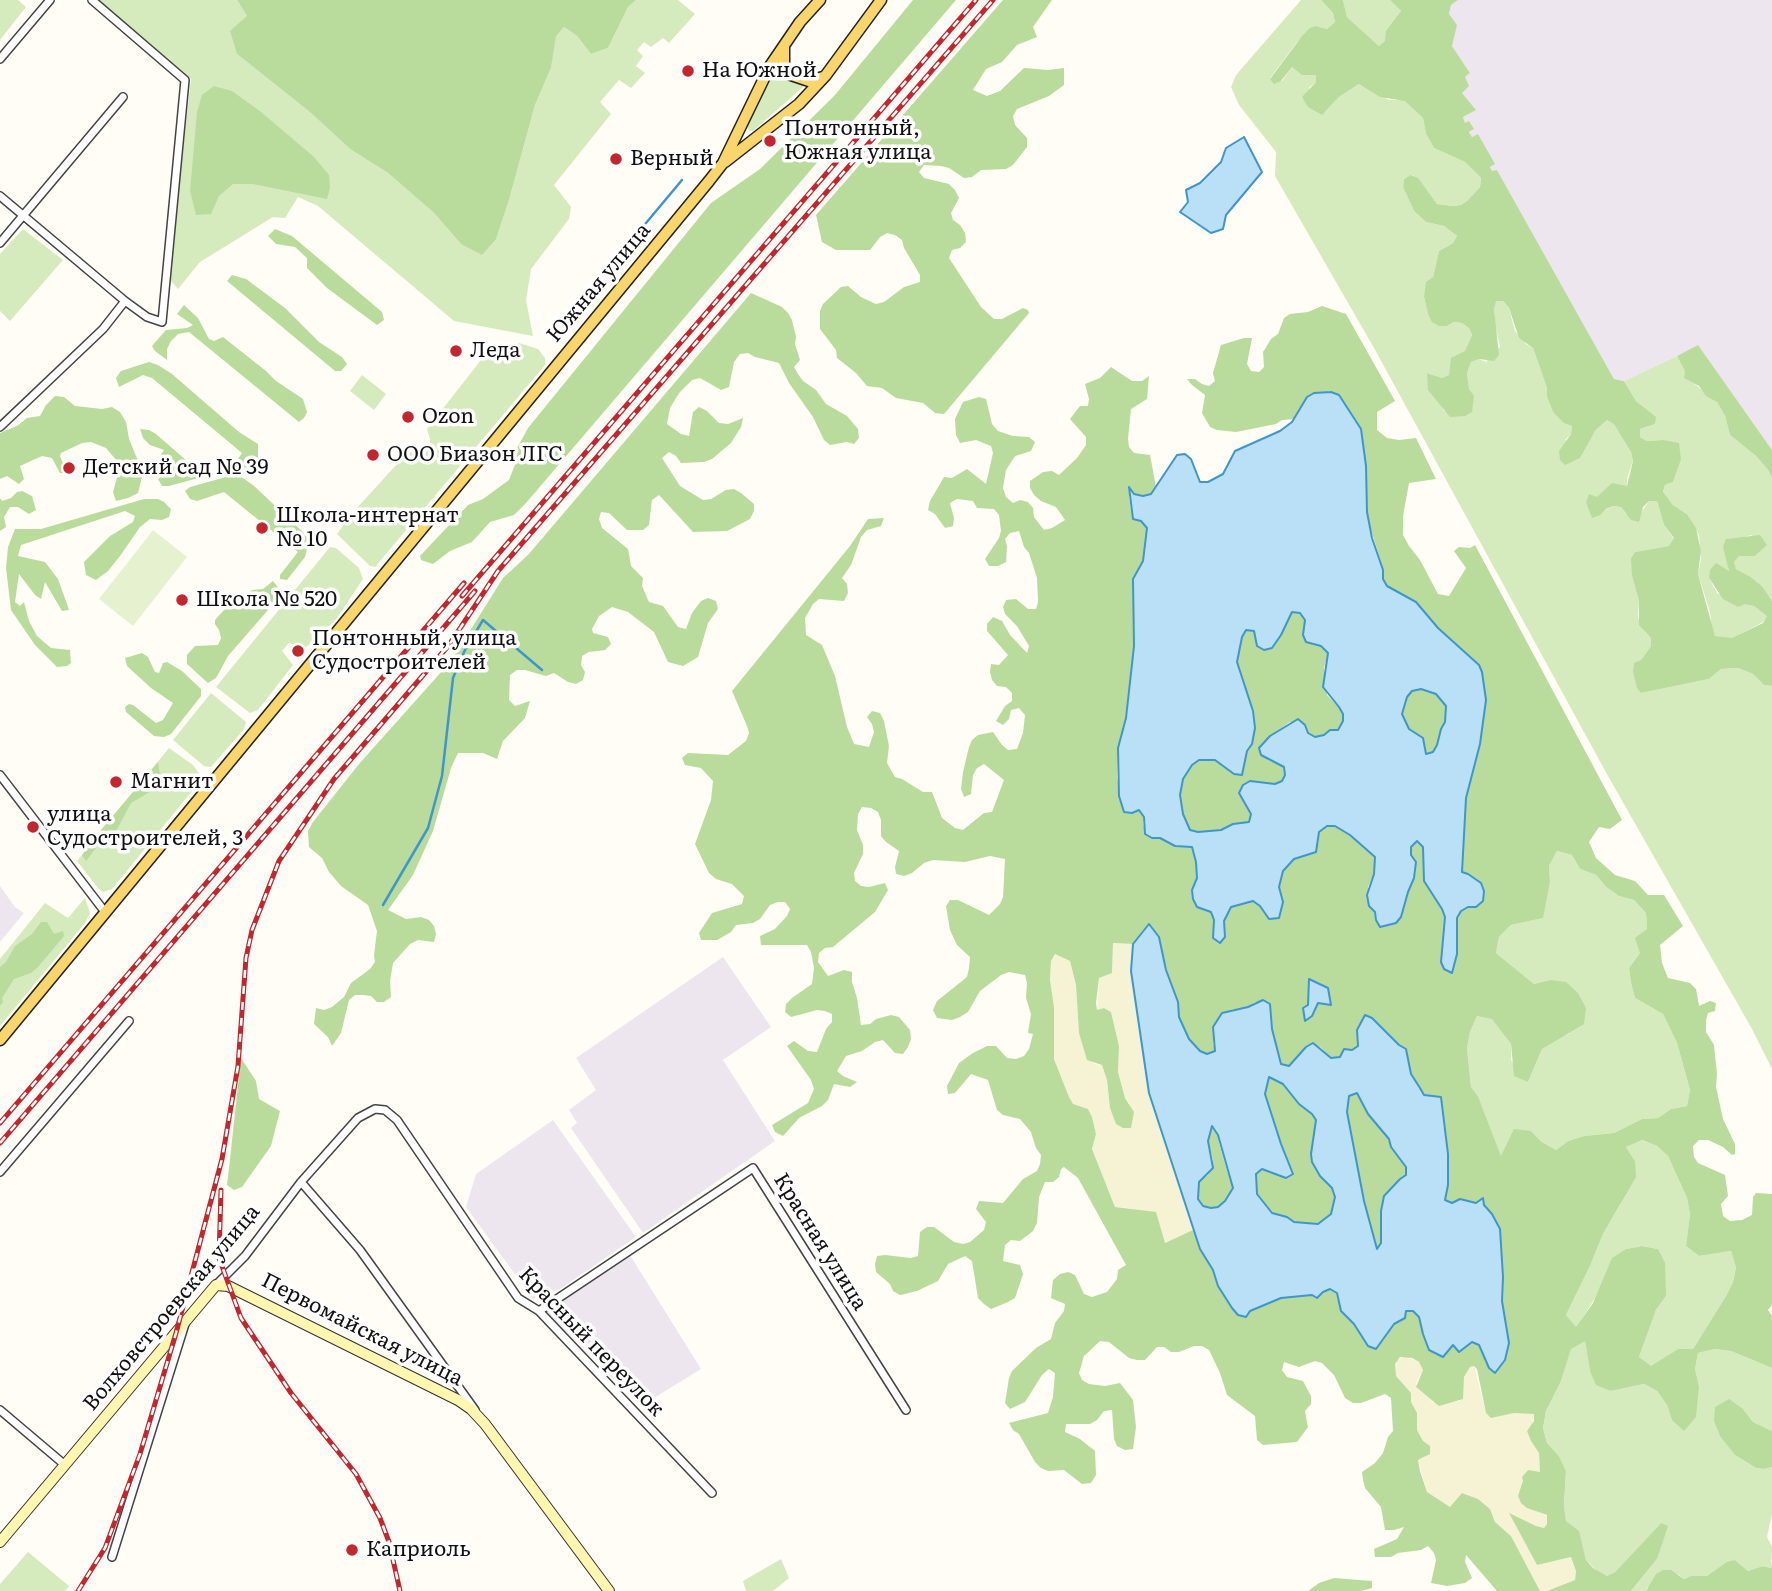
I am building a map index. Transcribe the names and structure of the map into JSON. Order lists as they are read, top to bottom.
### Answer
{
  "streets": {
    "main road": ["Южная улица"],
    "street": [
      "Красная улица",
      "Волховстроевская улица",
      "Первомайская улица",
      "Красный переулок"
    ]
  },
  "crossings": [
    ["Красная улица", "Красный переулок"],
    ["Волховстроевская улица", "Первомайская улица"],
    ["Волховстроевская улица", "Красный переулок"]
  ],
  "places": [
    "На Южной",
    "Понтонный, Южная улица",
    "Верный",
    "Леда",
    "Ozon",
    "ООО Биазон ЛГС",
    "Детский сад № 39",
    "Школа-интернат № 10",
    "Школа № 520",
    "Понтонный, улица Судостроителей",
    "Магнит",
    "улица Судостроителей, 3",
    "Каприоль"
  ]
}
